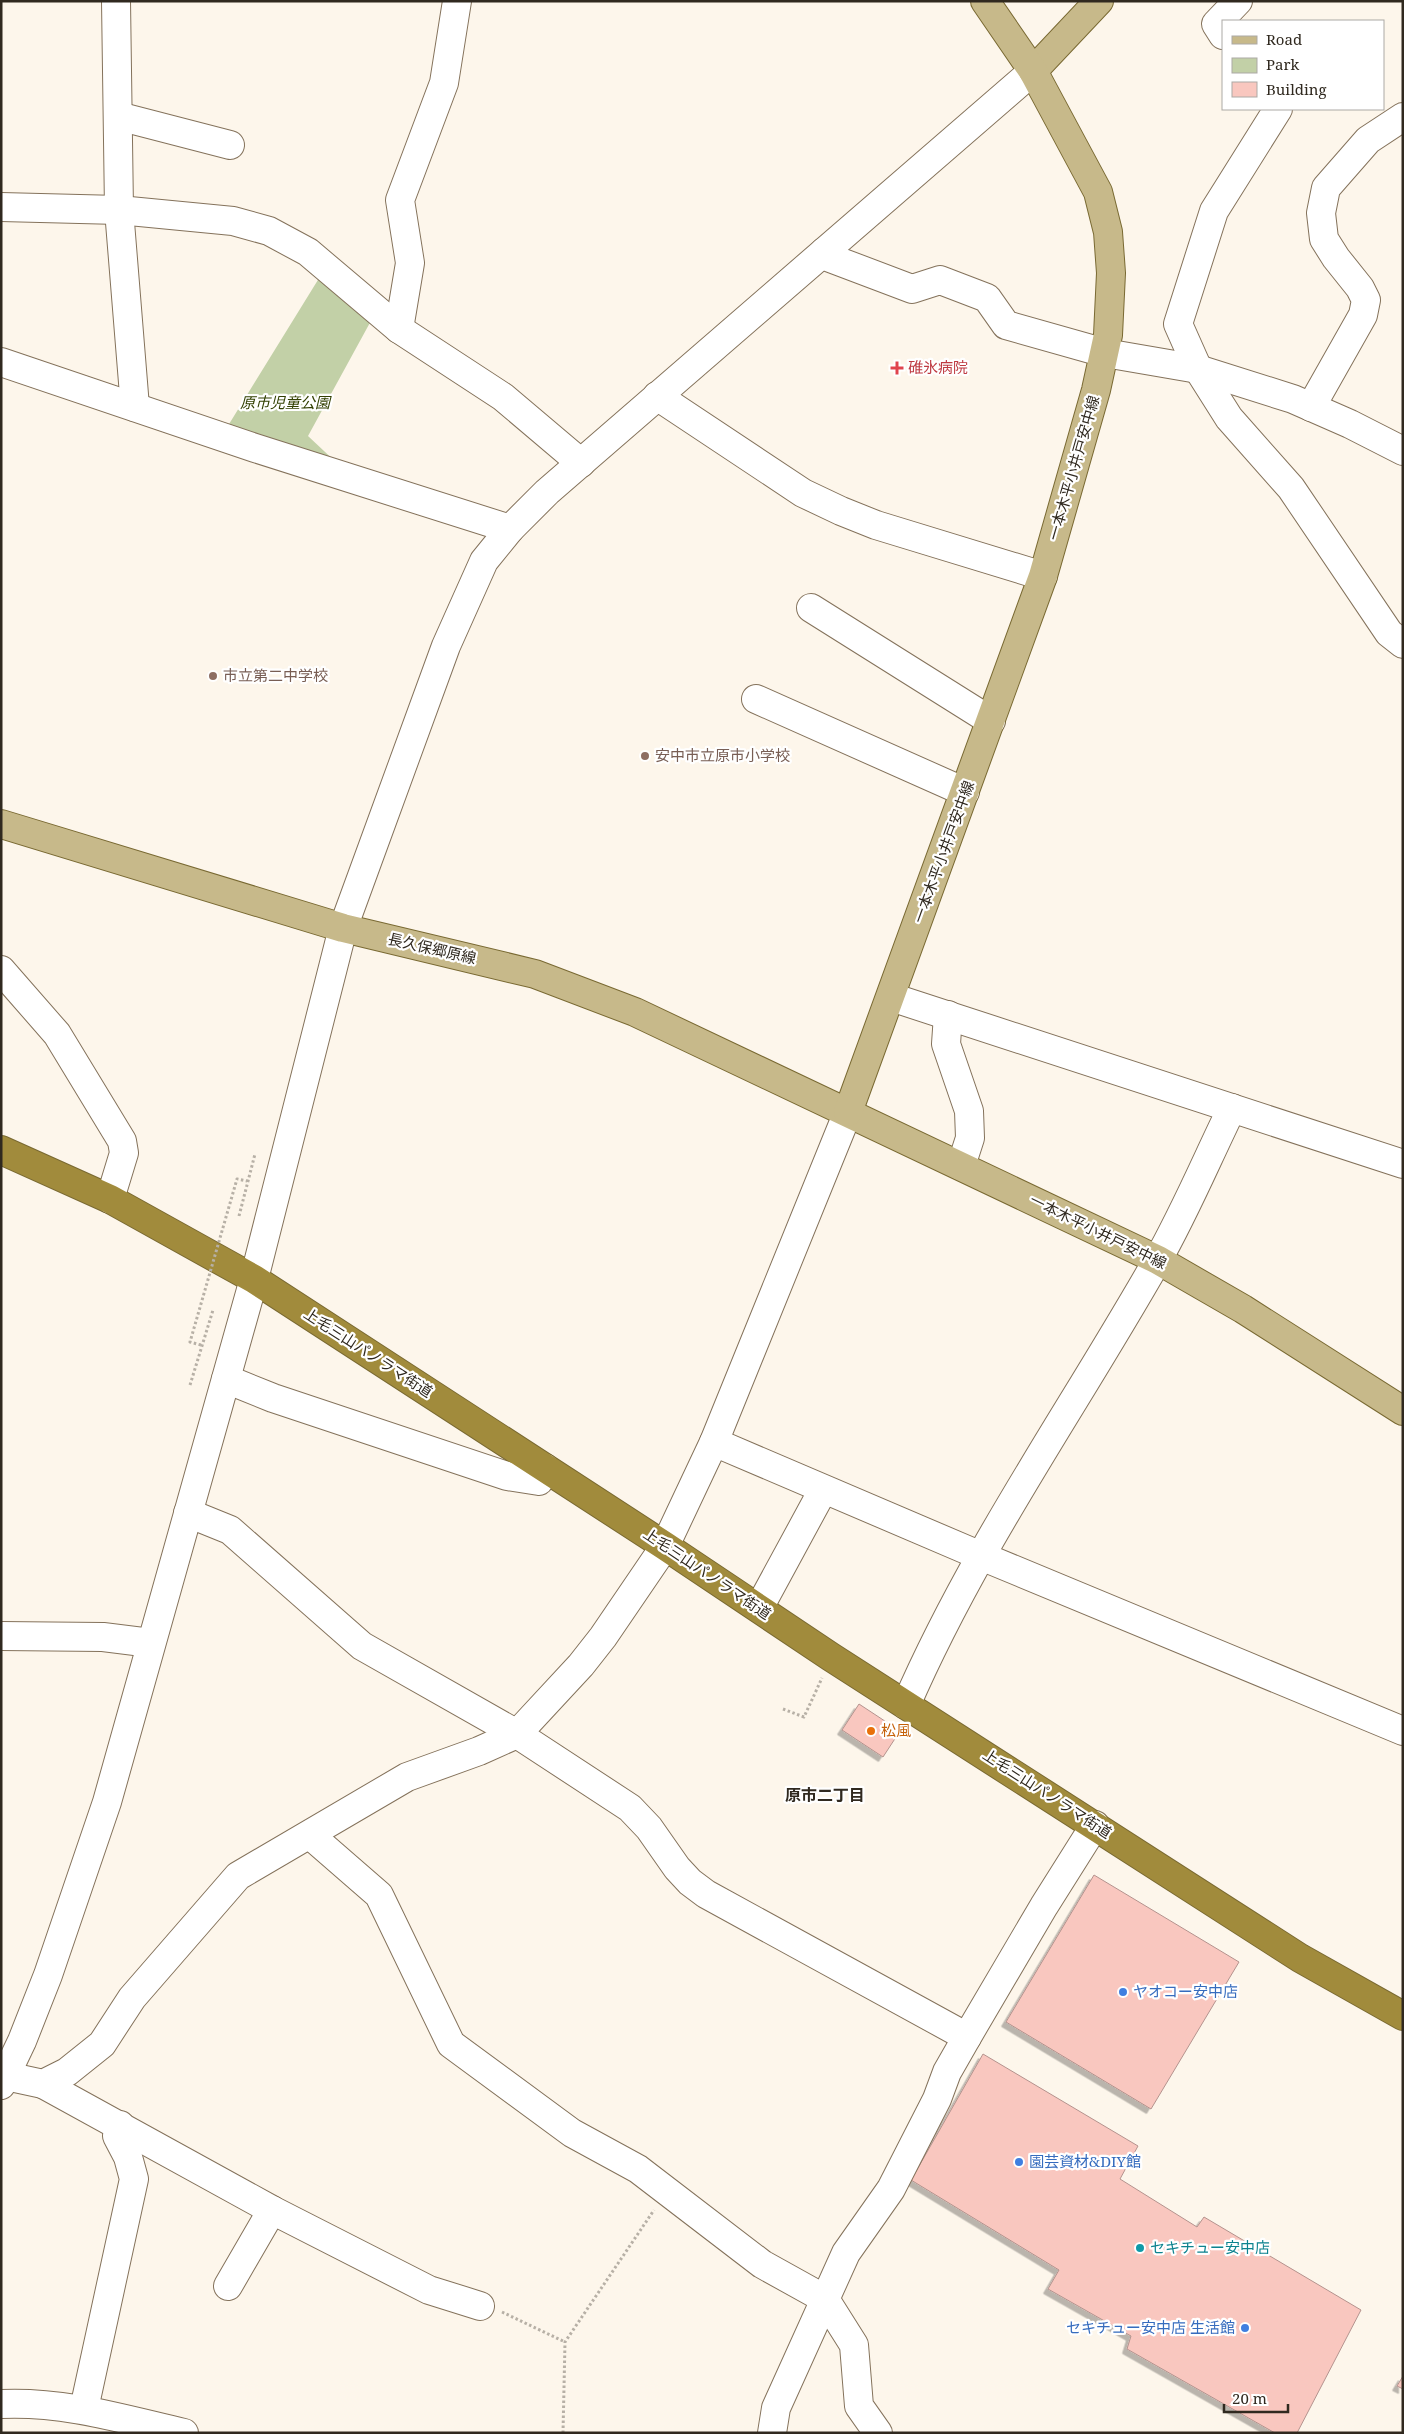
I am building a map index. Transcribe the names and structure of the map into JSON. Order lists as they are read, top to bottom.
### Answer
{
  "streets": {
    "highway": ["上毛三山パノラマ街道"],
    "main road": ["一本木平小井戸安中線", "長久保郷原線"]
  },
  "crossings": [
    ["一本木平小井戸安中線", "長久保郷原線"]
  ],
  "districts": ["原市二丁目"],
  "parks": ["原市児童公園"],
  "places": {
    "health": ["碓氷病院"],
    "other": [
      "市立第二中学校",
      "安中市立原市小学校",
      "松風",
      "ヤオコー安中店",
      "園芸資材&DIY館",
      "セキチュー安中店",
      "セキチュー安中店 生活館"
    ]
  },
  "legend": ["Road", "Park", "Building"],
  "scale_bar": "20 m"
}
